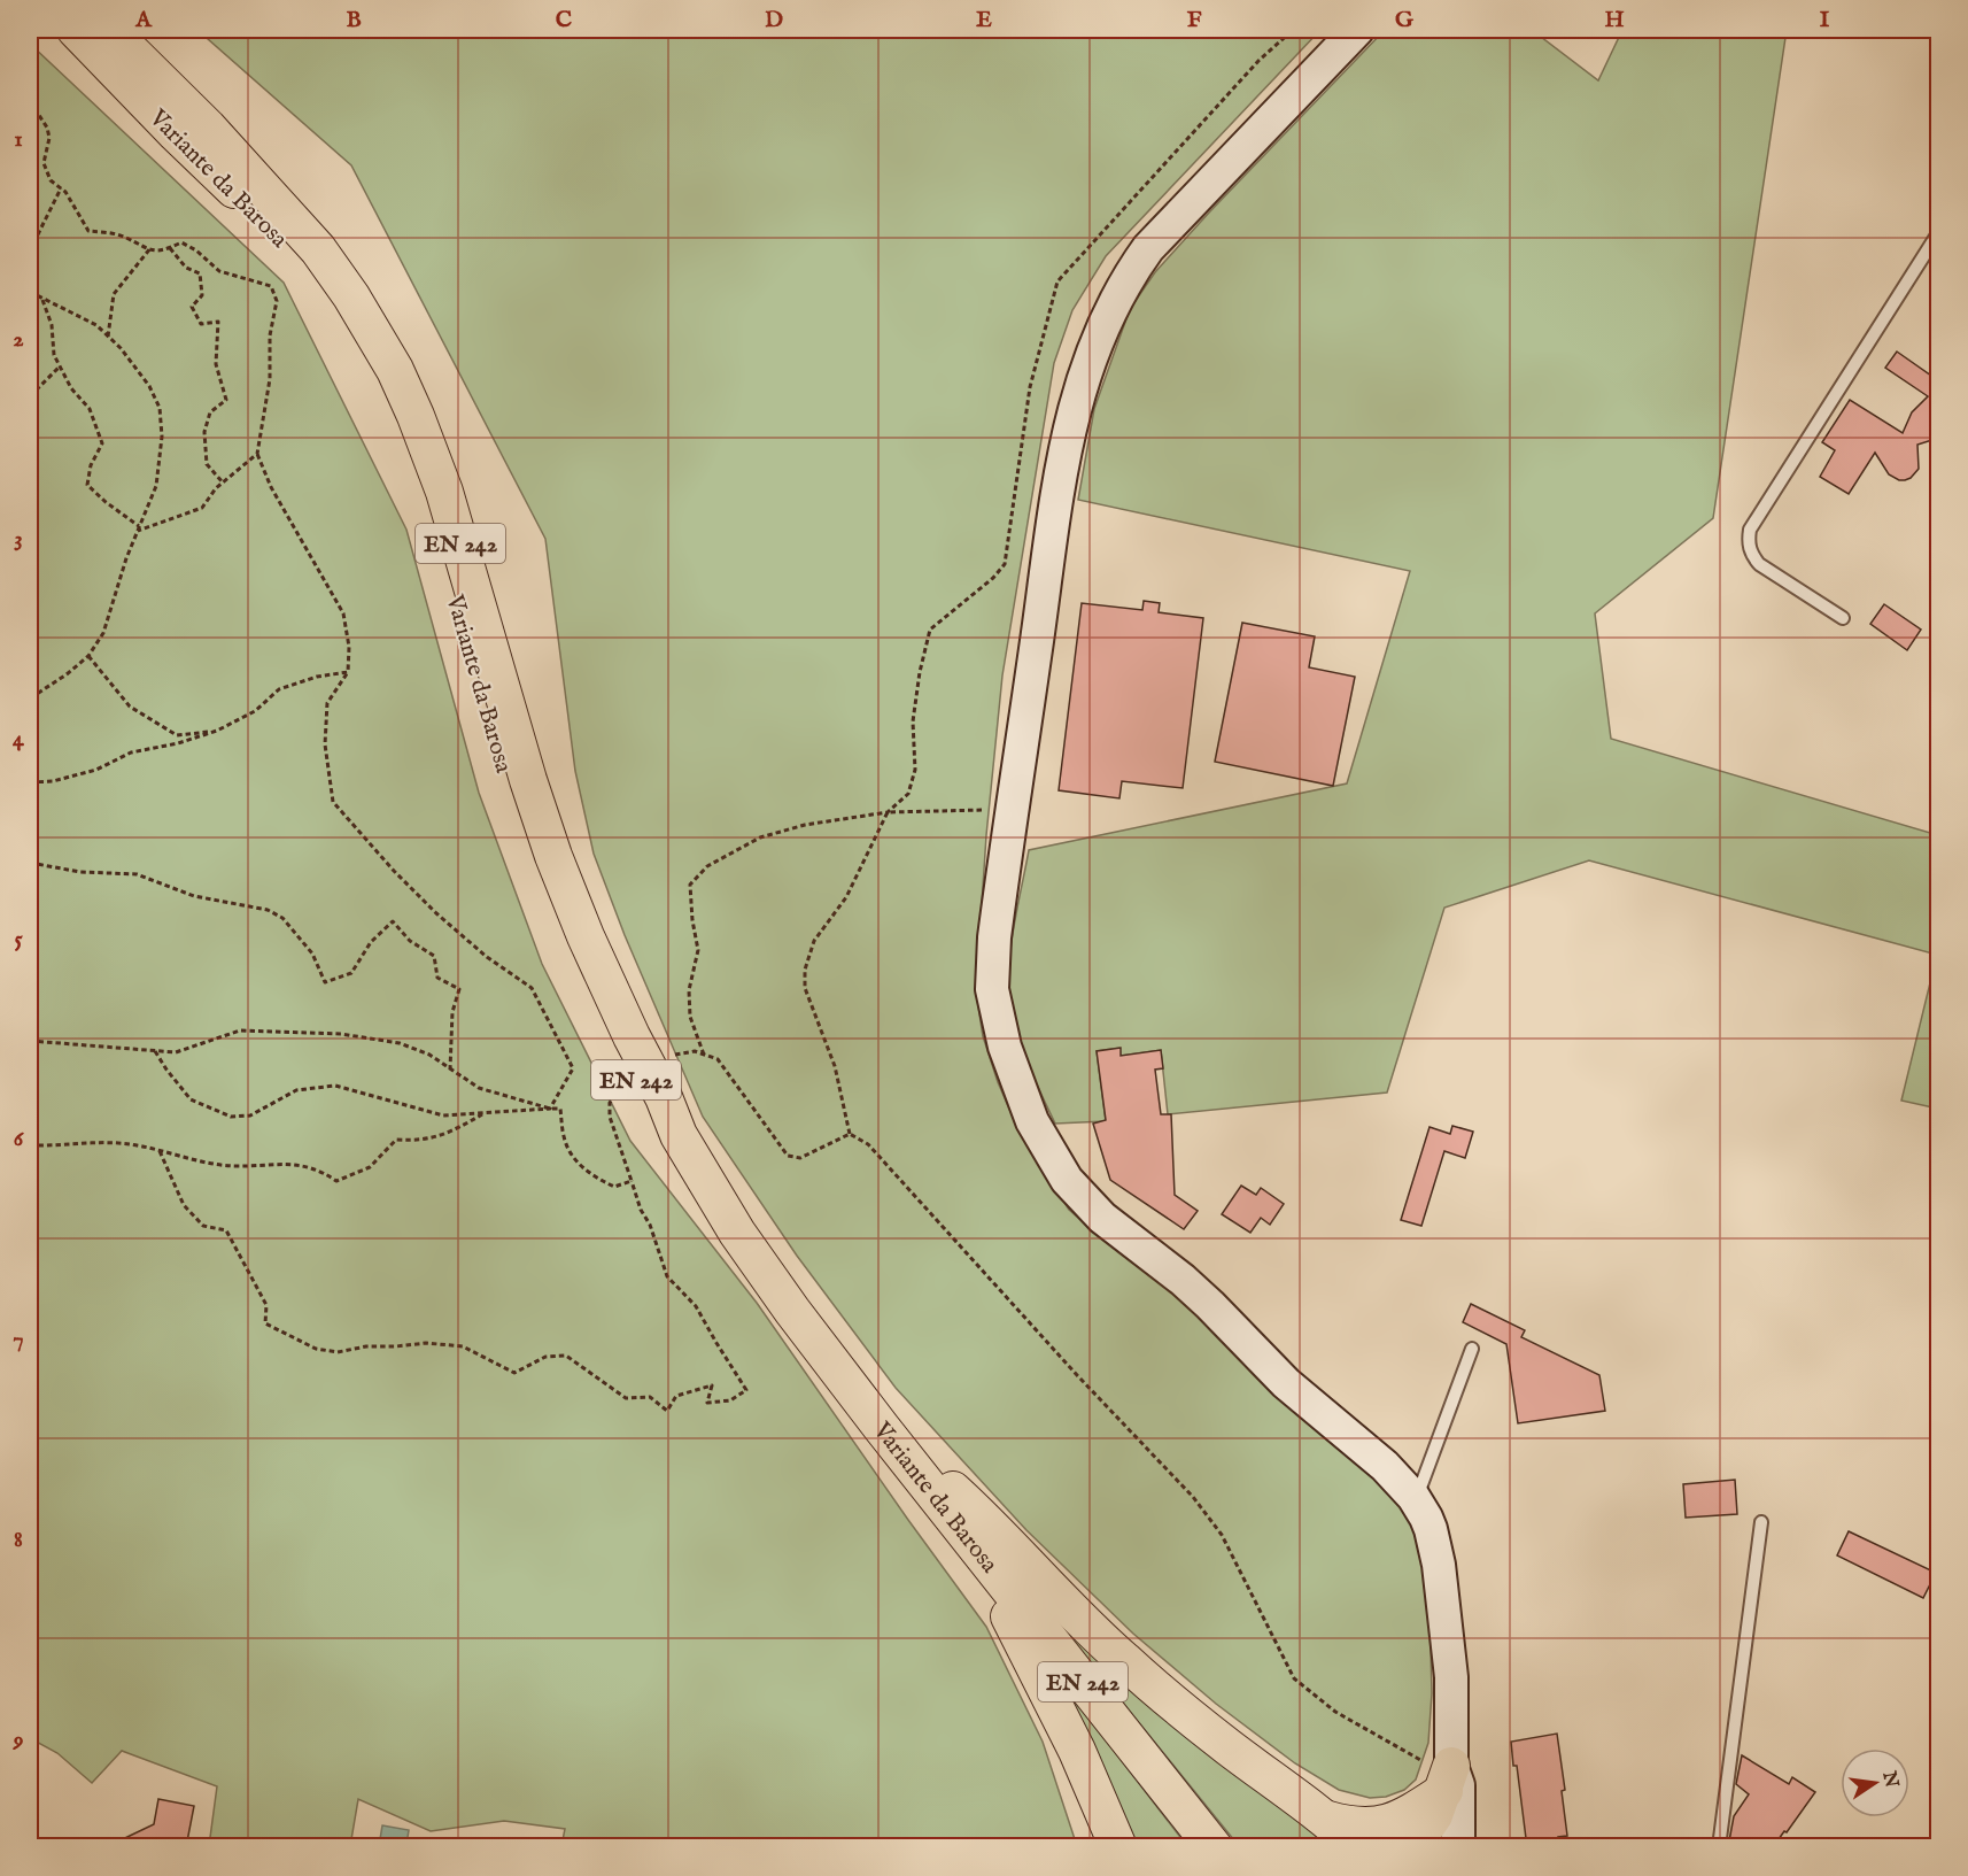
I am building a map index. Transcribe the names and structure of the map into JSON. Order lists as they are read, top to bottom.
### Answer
{
  "streets": {
    "main road": ["Variante da Barosa", "EN 242"]
  },
  "north": "right",
  "grid": {
    "columns": [
      "A",
      "B",
      "C",
      "D",
      "E",
      "F",
      "G",
      "H",
      "I"
    ],
    "rows": [
      "1",
      "2",
      "3",
      "4",
      "5",
      "6",
      "7",
      "8",
      "9"
    ]
  }
}
